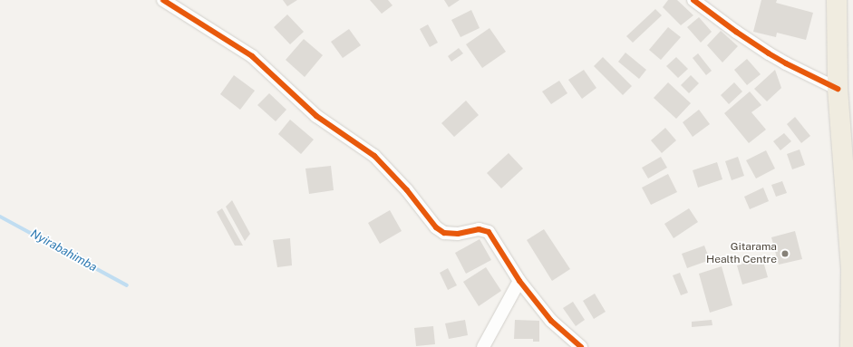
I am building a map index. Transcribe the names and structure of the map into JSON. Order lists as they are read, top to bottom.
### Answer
{
  "water": ["Nyirabahimba"],
  "places": ["Gitarama Health Centre"]
}
